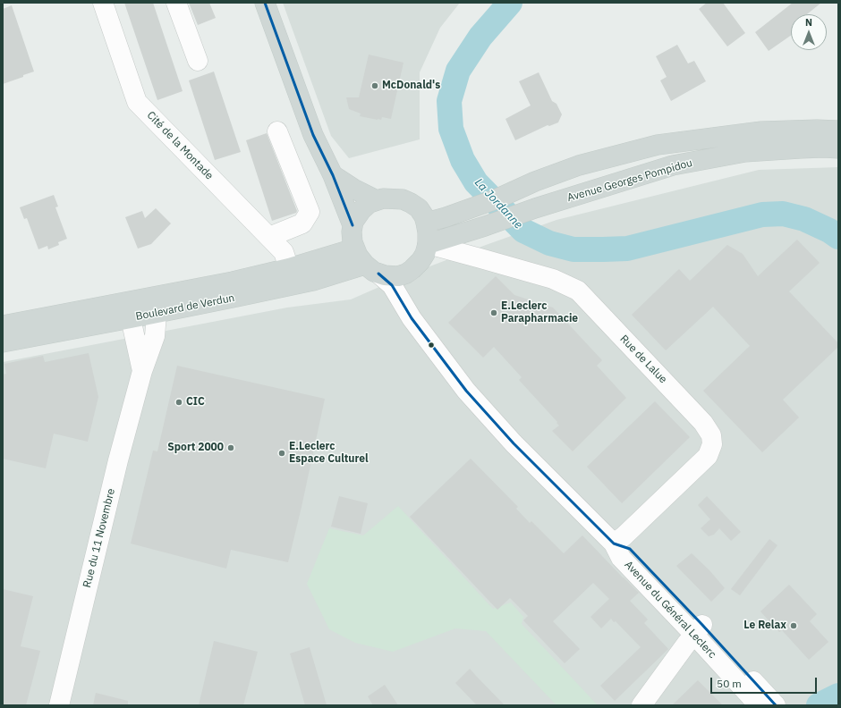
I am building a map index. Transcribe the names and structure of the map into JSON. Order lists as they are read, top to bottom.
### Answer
{
  "streets": {
    "main road": ["Avenue Georges Pompidou", "Boulevard de Verdun"],
    "street": [
      "Cité de la Montade",
      "Rue de Lalue",
      "Rue du 11 Novembre",
      "Avenue du Général Leclerc"
    ]
  },
  "crossings": [
    ["Cité de la Montade", "Boulevard de Verdun"],
    ["Avenue Georges Pompidou", "Boulevard de Verdun"],
    ["Avenue Georges Pompidou", "Rue de Lalue"],
    ["Avenue Georges Pompidou", "Avenue du Général Leclerc"],
    ["Boulevard de Verdun", "Rue de Lalue"],
    ["Boulevard de Verdun", "Rue du 11 Novembre"],
    ["Boulevard de Verdun", "Avenue du Général Leclerc"],
    ["Rue de Lalue", "Avenue du Général Leclerc"]
  ],
  "water": ["La Jordanne"],
  "places": [
    "McDonald's",
    "E.Leclerc Parapharmacie",
    "CIC",
    "Sport 2000",
    "E.Leclerc Espace Culturel",
    "Le Relax"
  ],
  "scale_bar": "50 m",
  "north": "top"
}
